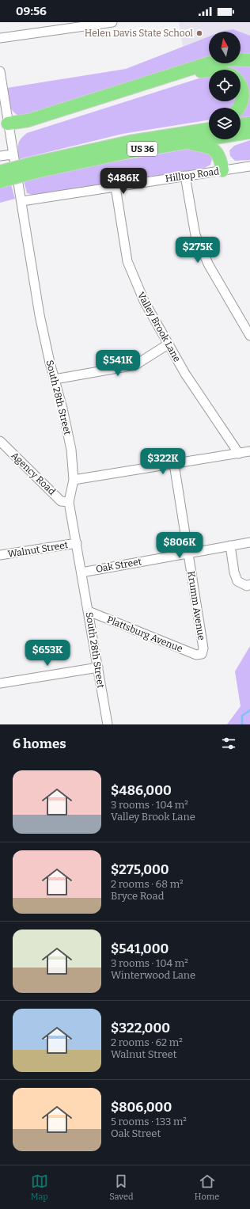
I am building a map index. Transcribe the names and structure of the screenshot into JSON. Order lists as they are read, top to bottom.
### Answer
{
  "streets": {
    "highway": ["US 36"],
    "street": [
      "Hilltop Road",
      "Valley Brook Lane",
      "South 28th Street",
      "Agency Road",
      "Walnut Street",
      "Oak Street",
      "Krumm Avenue",
      "Plattsburg Avenue"
    ]
  },
  "crossings": [
    ["Hilltop Road", "Valley Brook Lane"],
    ["Hilltop Road", "South 28th Street"],
    ["South 28th Street", "Agency Road"],
    ["South 28th Street", "Walnut Street"],
    ["South 28th Street", "Oak Street"],
    ["South 28th Street", "Plattsburg Avenue"],
    ["Oak Street", "Krumm Avenue"],
    ["Krumm Avenue", "Plattsburg Avenue"]
  ],
  "places": ["Helen Davis State School"],
  "north": "top",
  "page": {
    "status": "09:56",
    "price": [
      "$486K",
      "$275K",
      "$541K",
      "$322K",
      "$806K",
      "$653K"
    ],
    "heading": "6 homes",
    "list": [
      {
        "name": "$486,000",
        "note": "3 rooms · 104 m² · Valley Brook Lane"
      },
      {
        "name": "$275,000",
        "note": "2 rooms · 68 m² · Bryce Road"
      },
      {
        "name": "$541,000",
        "note": "3 rooms · 104 m² · Winterwood Lane"
      },
      {
        "name": "$322,000",
        "note": "2 rooms · 62 m² · Walnut Street"
      },
      {
        "name": "$806,000",
        "note": "5 rooms · 133 m² · Oak Street"
      }
    ],
    "tabs": ["Map", "Saved", "Home"]
  }
}
